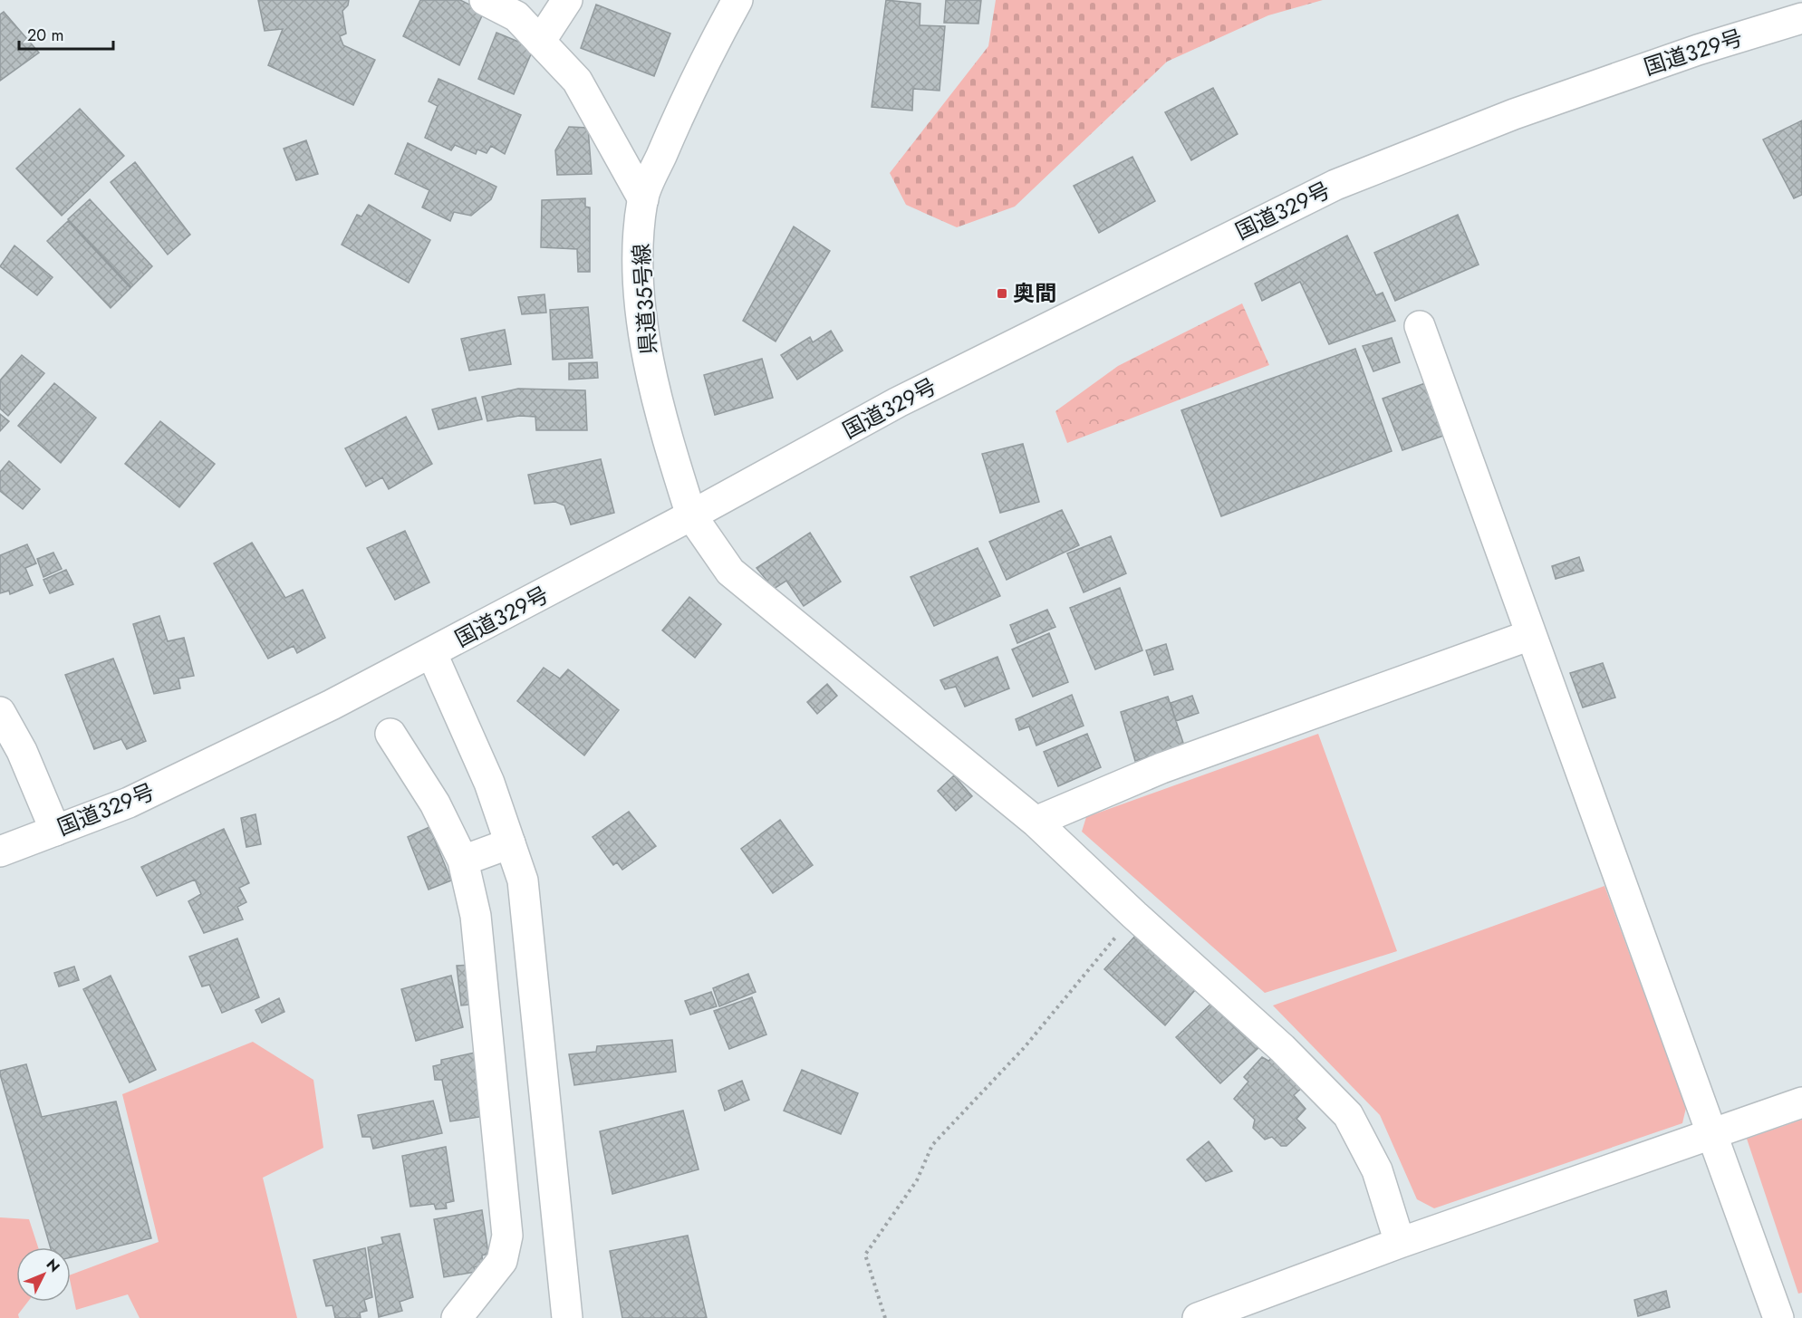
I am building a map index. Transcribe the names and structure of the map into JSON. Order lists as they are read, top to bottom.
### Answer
{
  "streets": {
    "main road": ["国道329号", "県道35号線"]
  },
  "crossings": [
    ["国道329号", "県道35号線"]
  ],
  "places": {
    "transit": ["奥間"]
  },
  "scale_bar": "20 m",
  "north": "top right"
}
